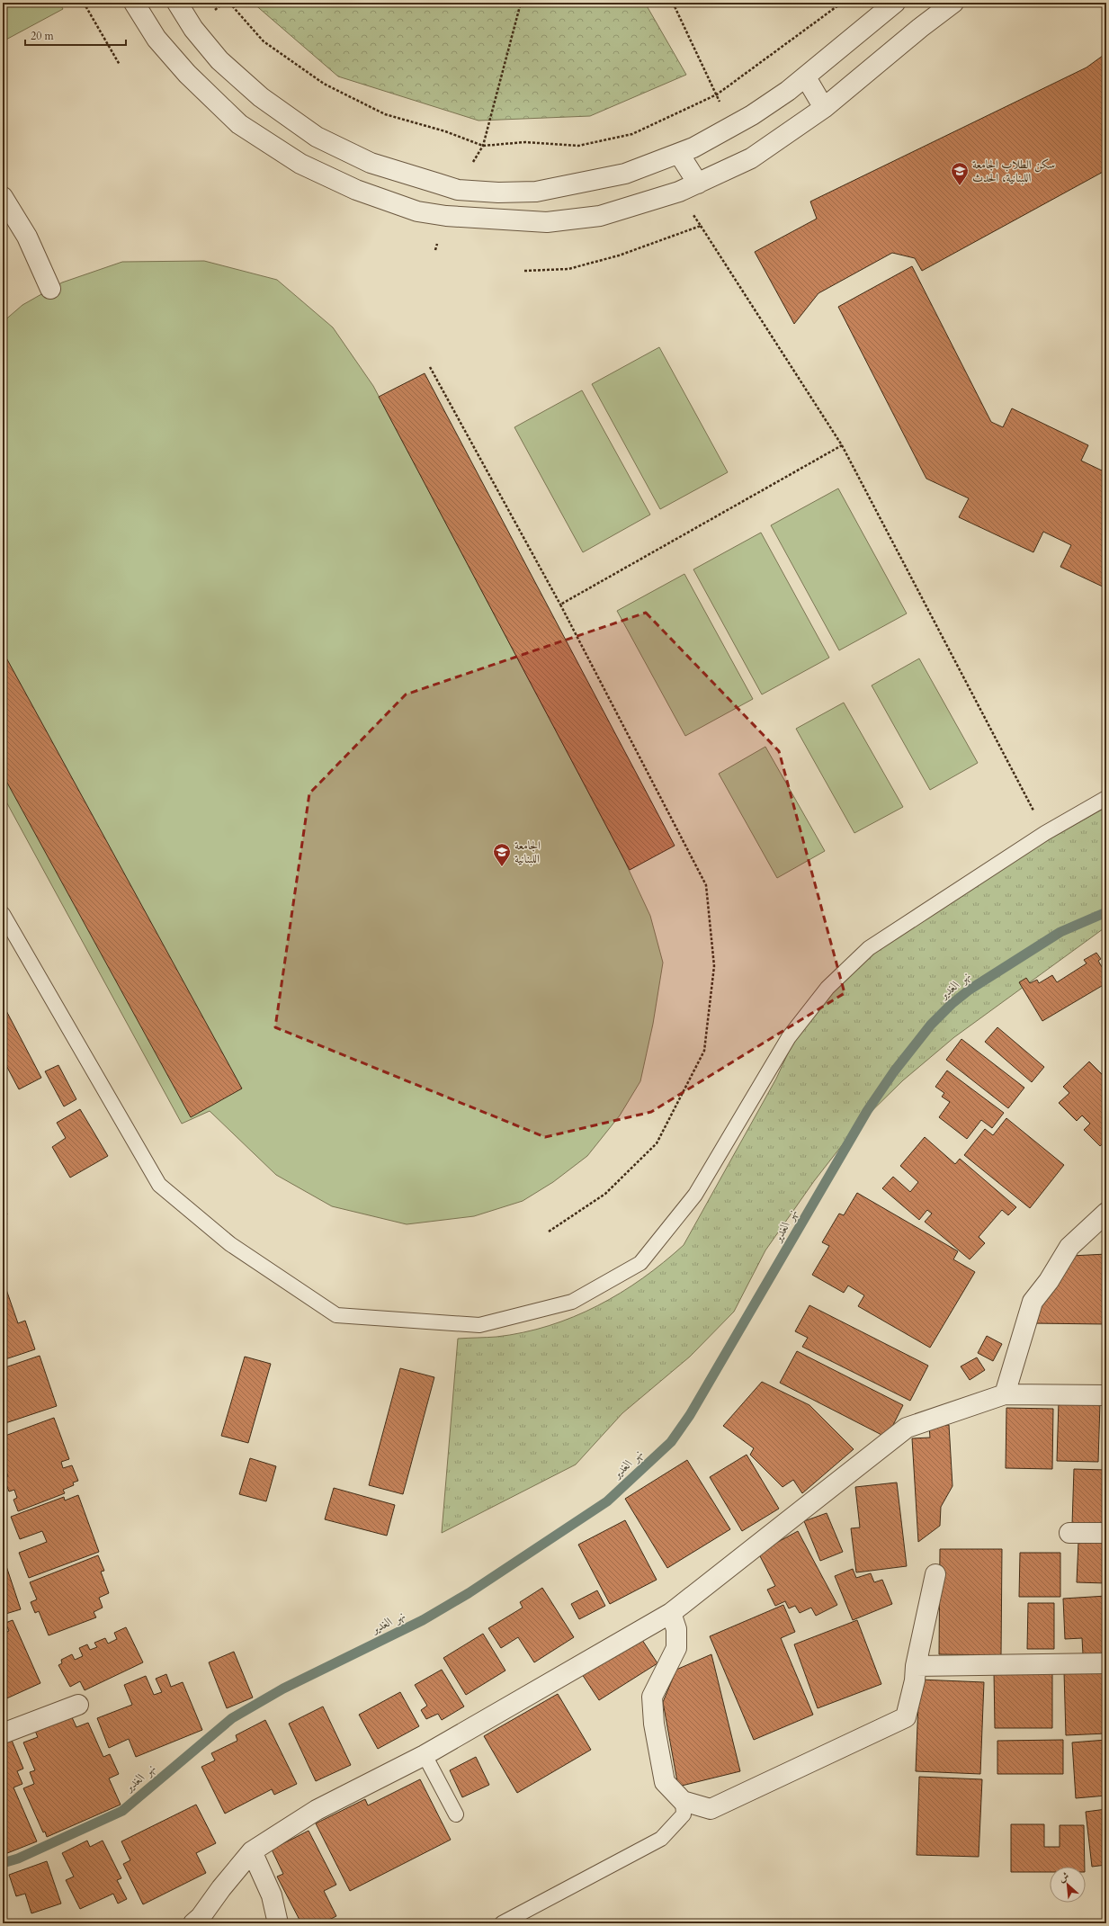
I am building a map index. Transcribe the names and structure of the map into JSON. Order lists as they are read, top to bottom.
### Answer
{
  "water": ["نهر الغدير"],
  "places": {
    "school or university": ["سكن الطلاب الجامعة اللبنانية، الحدث", "الجامعة اللبنانية"]
  },
  "scale_bar": "20 m",
  "north": "top left"
}
